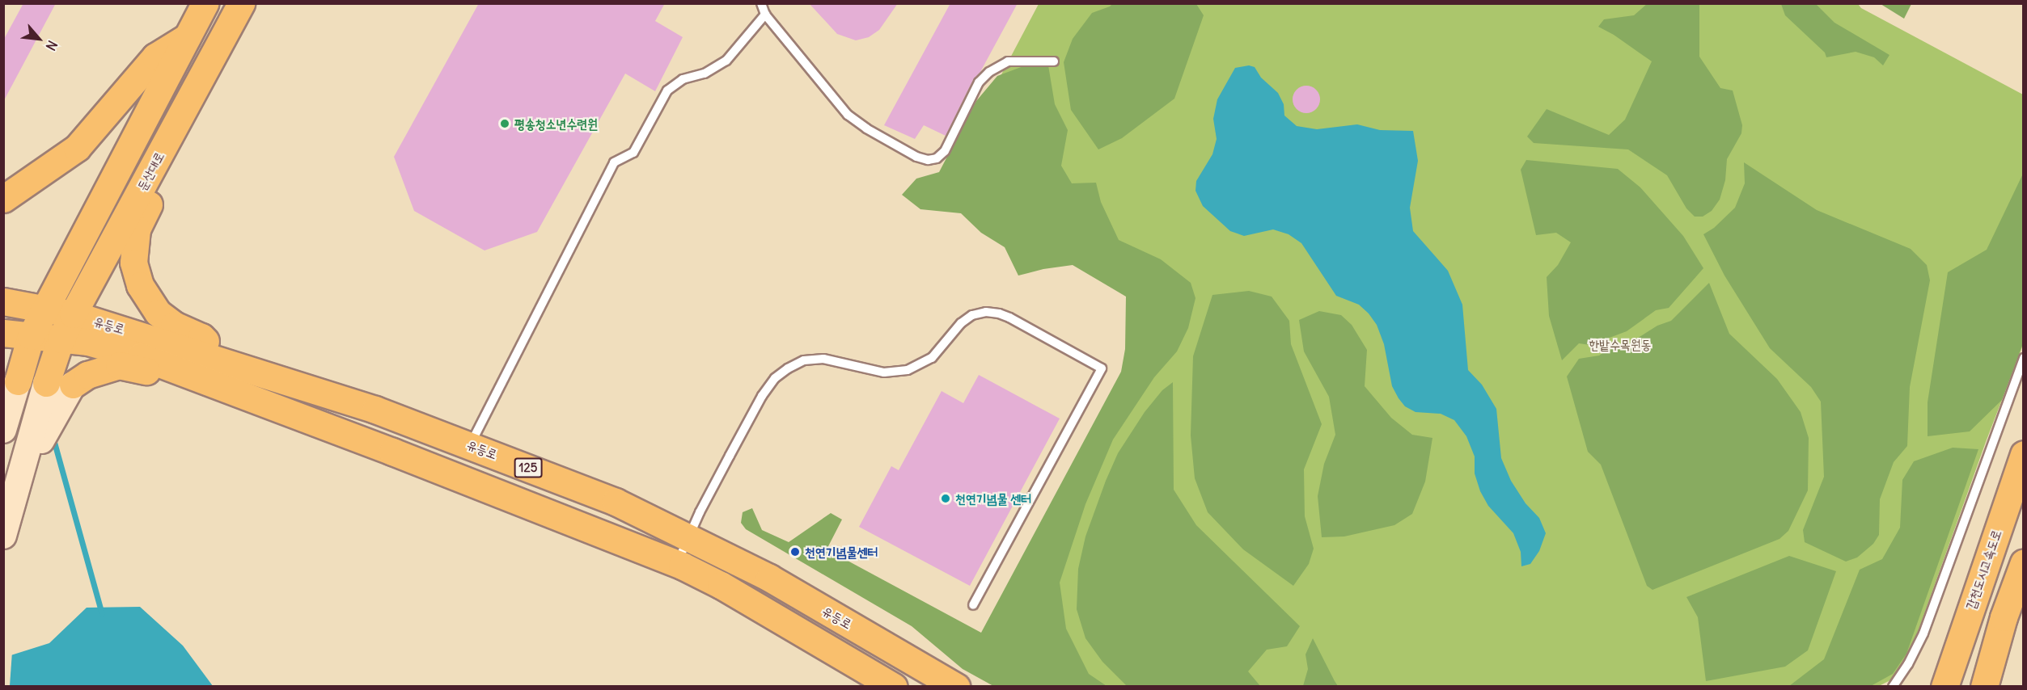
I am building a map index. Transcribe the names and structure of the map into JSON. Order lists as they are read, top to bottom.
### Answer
{
  "streets": {
    "main road": [
      "둔산대로",
      "유등로",
      "125",
      "갑천도시고속도로"
    ]
  },
  "crossings": [
    ["둔산대로", "유등로"]
  ],
  "parks": ["한밭수목원동"],
  "places": ["평송청소년수련원", "천연기념물 센터", "천연기념물센터"],
  "north": "bottom right"
}
